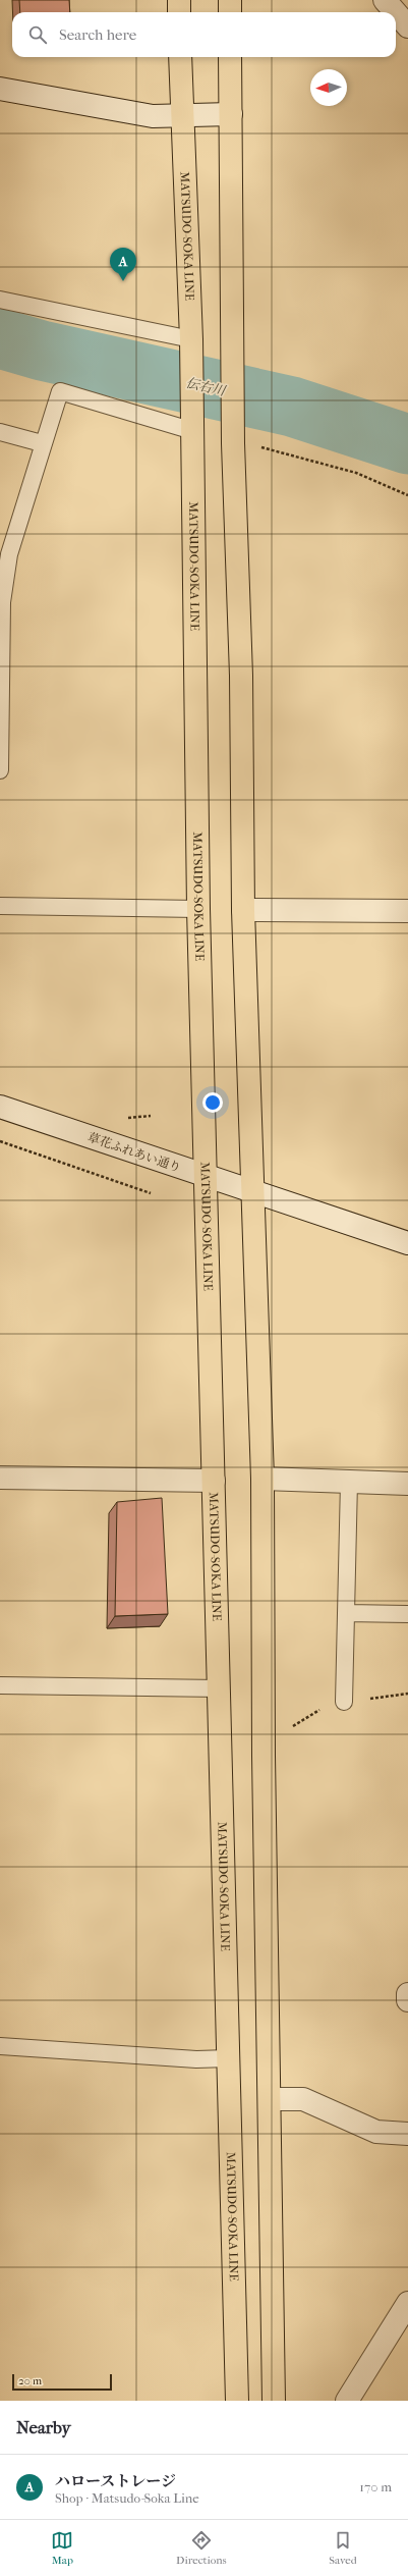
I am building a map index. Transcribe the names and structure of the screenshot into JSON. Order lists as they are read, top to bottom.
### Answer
{
  "streets": {
    "main road": ["MATSUDO-SOKA LINE"],
    "street": ["草花ふれあい通り"]
  },
  "crossings": [
    ["MATSUDO-SOKA LINE", "草花ふれあい通り"]
  ],
  "water": ["伝右川"],
  "scale_bar": "20 m",
  "north": "left",
  "page": {
    "search": "Search here",
    "pins": "A",
    "scale": "20 m",
    "heading": "Nearby",
    "list": [
      {
        "mark": "A",
        "name": "ハローストレージ",
        "note": "Shop · Matsudo-Soka Line",
        "value": "170 m"
      }
    ],
    "nav": ["Map", "Directions", "Saved"]
  }
}
